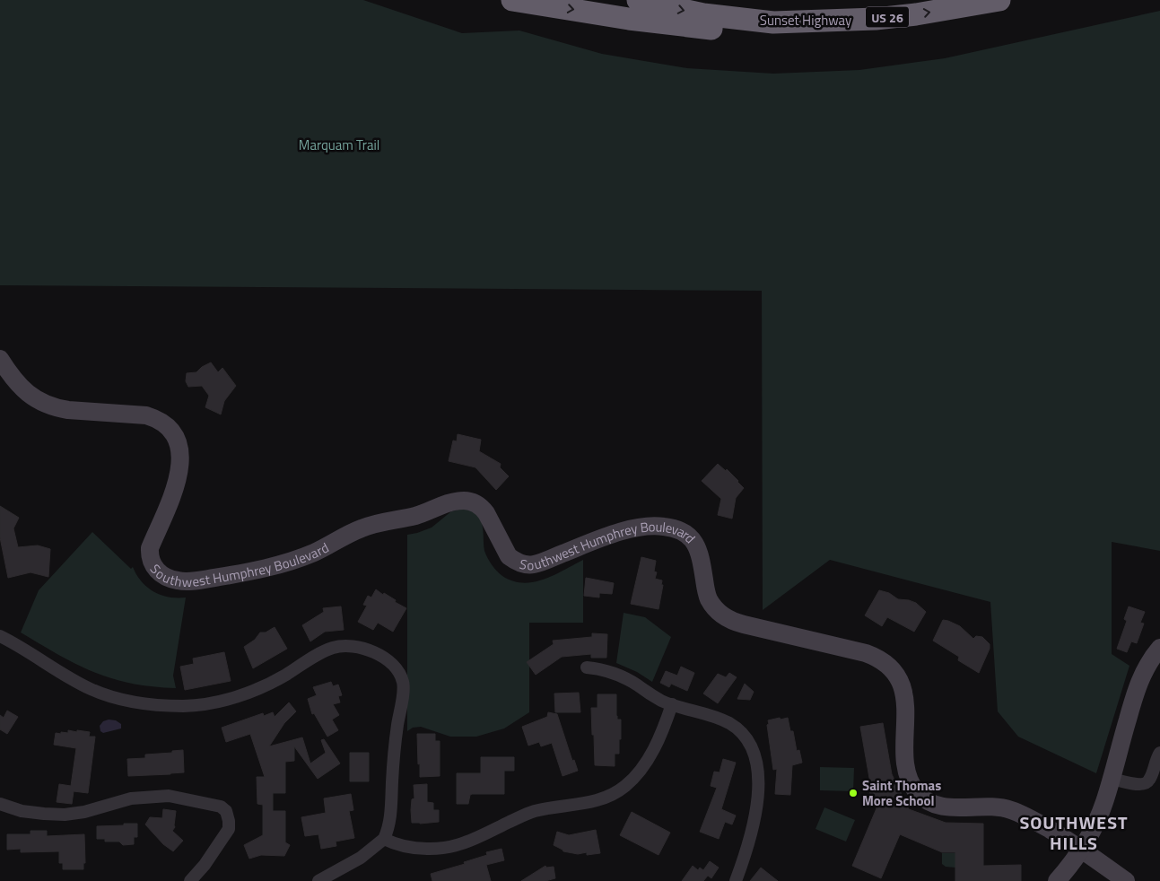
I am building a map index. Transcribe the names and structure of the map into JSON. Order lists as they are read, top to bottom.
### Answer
{
  "streets": {
    "highway": ["US 26", "Sunset Highway"],
    "main road": ["Southwest Humphrey Boulevard"]
  },
  "districts": ["SOUTHWEST HILLS"],
  "parks": ["Marquam Trail"],
  "places": ["Saint Thomas More School"]
}
